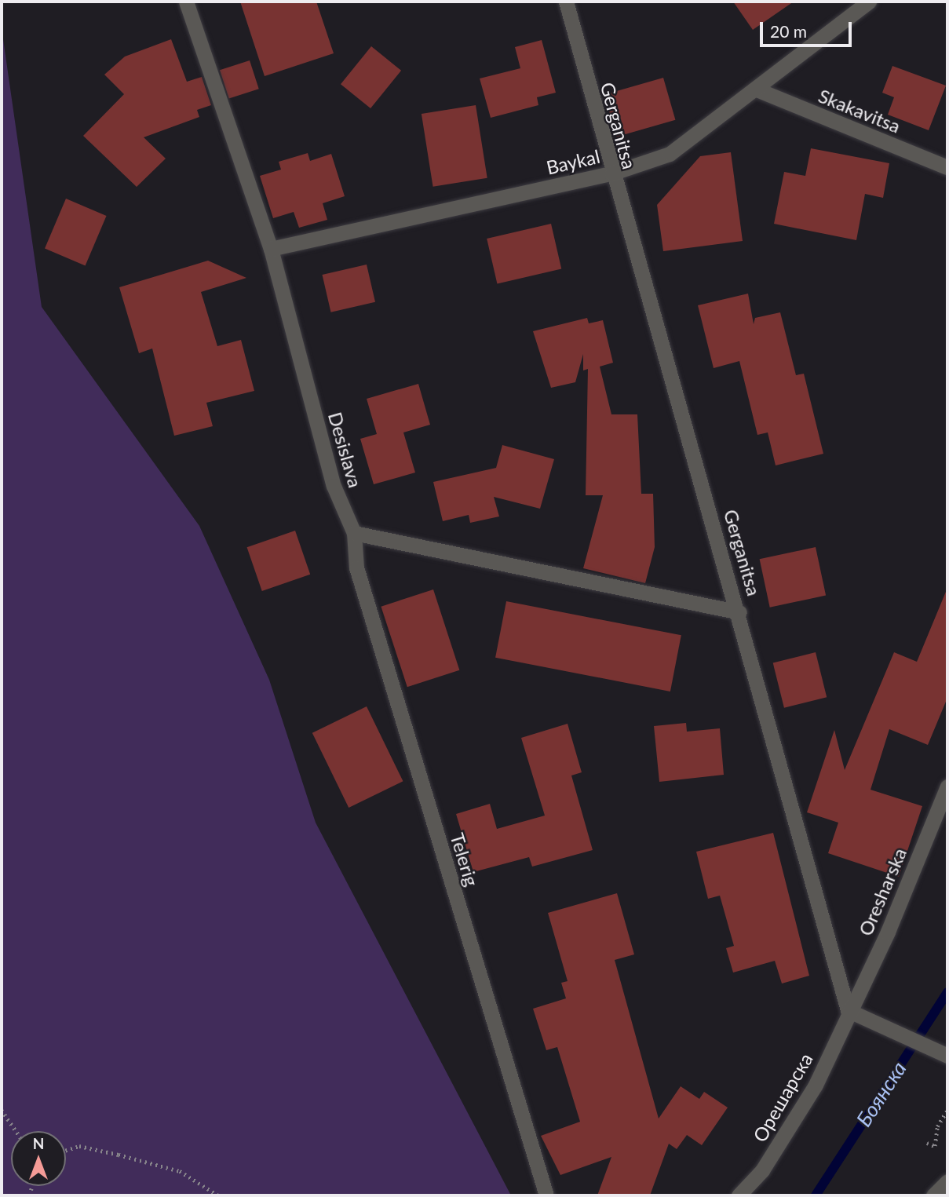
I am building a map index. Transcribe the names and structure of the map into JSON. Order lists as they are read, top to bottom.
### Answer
{
  "streets": {
    "street": [
      "Skakavitsa",
      "Gerganitsa",
      "Baykal",
      "Desislava",
      "Telerig",
      "Oresharska",
      "Орешарска"
    ]
  },
  "crossings": [
    ["Skakavitsa", "Baykal"],
    ["Gerganitsa", "Baykal"],
    ["Gerganitsa", "Oresharska"],
    ["Gerganitsa", "Орешарска"],
    ["Baykal", "Desislava"],
    ["Desislava", "Telerig"],
    ["Oresharska", "Орешарска"]
  ],
  "water": ["Боянска"],
  "scale_bar": "20 m",
  "north": "top"
}
